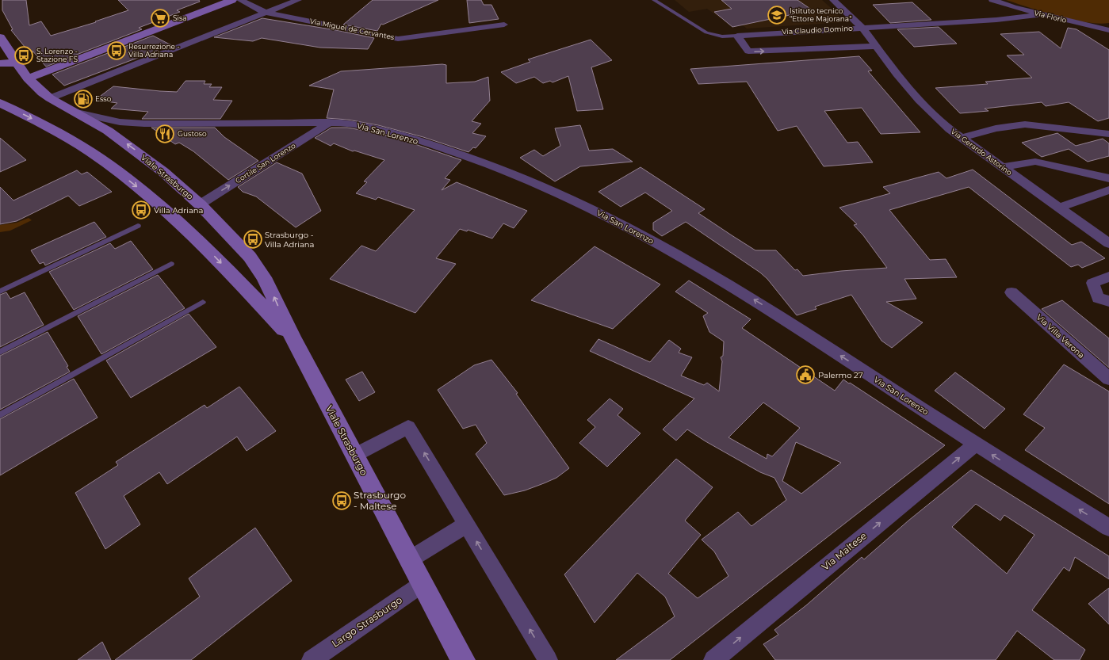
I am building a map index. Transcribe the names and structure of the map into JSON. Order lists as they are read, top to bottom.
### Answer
{
  "streets": {
    "street": [
      "Via Florio",
      "Via Miguel de Cervantes",
      "Via Claudio Domino",
      "Via San Lorenzo",
      "Via Gerardo Astorino",
      "Cortile San Lorenzo",
      "Viale Strasburgo",
      "Via Villa Verona",
      "Via Maltese",
      "Largo Strasburgo"
    ]
  },
  "crossings": [
    ["Via Florio", "Via Claudio Domino"],
    ["Via Claudio Domino", "Via Gerardo Astorino"],
    ["Via San Lorenzo", "Cortile San Lorenzo"],
    ["Via San Lorenzo", "Viale Strasburgo"],
    ["Via San Lorenzo", "Via Maltese"],
    ["Cortile San Lorenzo", "Viale Strasburgo"],
    ["Viale Strasburgo", "Largo Strasburgo"]
  ],
  "one_way": ["Via San Lorenzo", "Cortile San Lorenzo", "Via Maltese"],
  "places": {
    "school or university": ["Istituto tecnico \"Ettore Majorana\""],
    "supermarket": ["Sisa"],
    "bus stop": [
      "Resurrezione - Villa Adriana",
      "S. Lorenzo - Stazione FS",
      "Villa Adriana",
      "Strasburgo - Villa Adriana",
      "Strasburgo - Maltese"
    ],
    "fuel station": ["Esso"],
    "restaurant": ["Gustoso"],
    "public building": ["Palermo 27"]
  }
}
